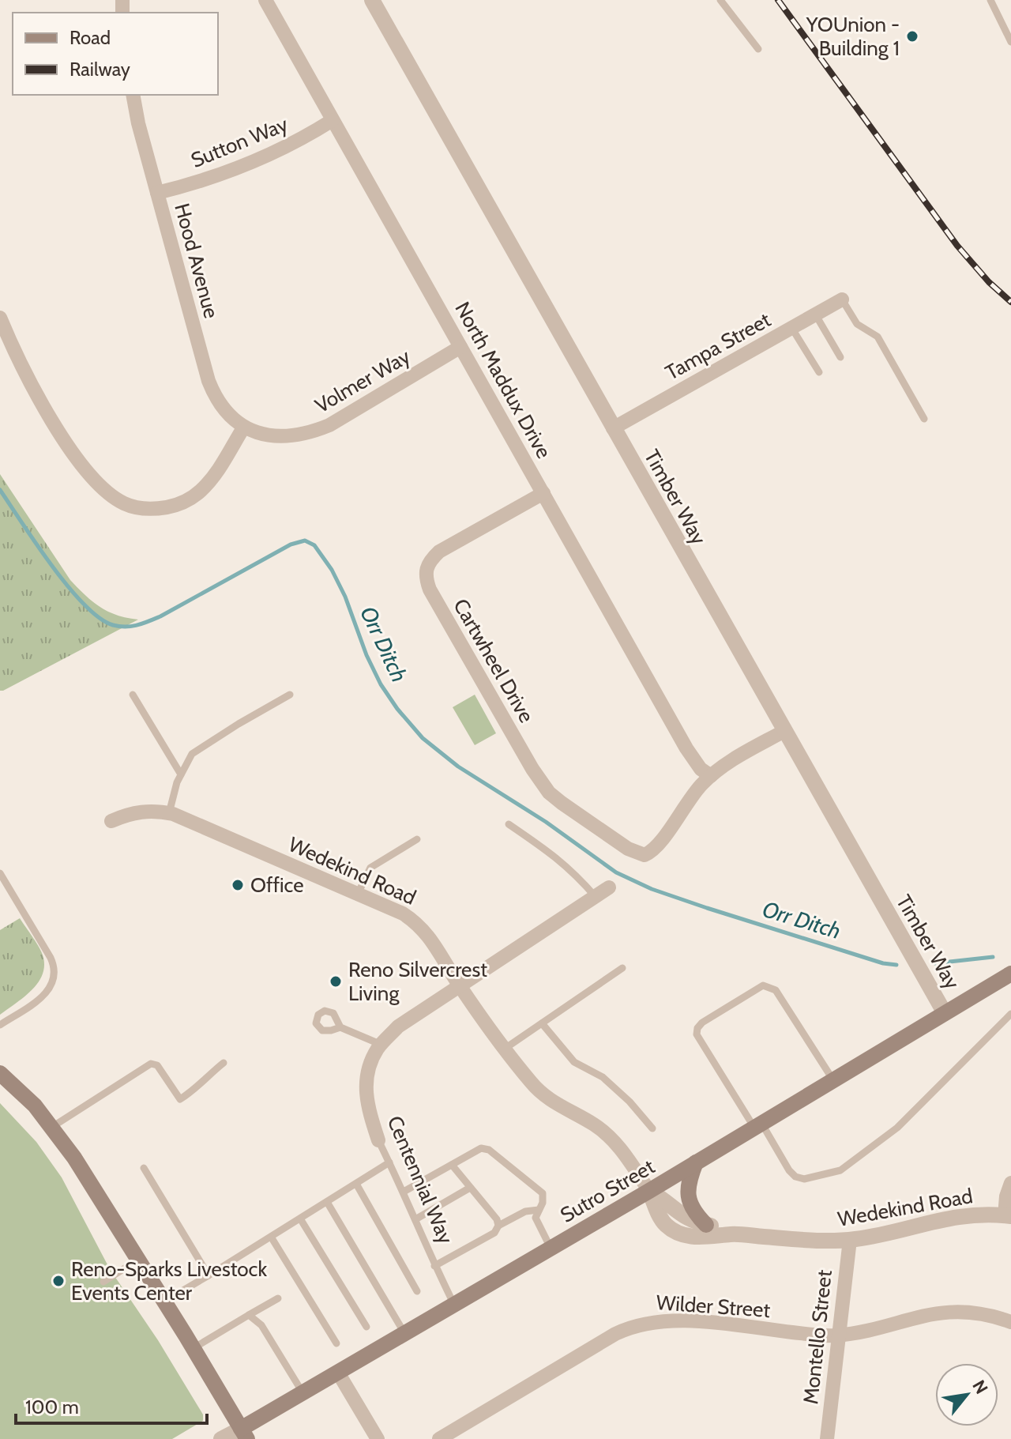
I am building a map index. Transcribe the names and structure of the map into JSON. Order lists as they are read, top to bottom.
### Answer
{
  "streets": {
    "main road": ["Sutro Street"],
    "street": [
      "Sutton Way",
      "Hood Avenue",
      "Tampa Street",
      "North Maddux Drive",
      "Volmer Way",
      "Timber Way",
      "Cartwheel Drive",
      "Wedekind Road",
      "Centennial Way",
      "Wilder Street",
      "Montello Street"
    ]
  },
  "crossings": [
    ["Sutton Way", "Hood Avenue"],
    ["Sutton Way", "North Maddux Drive"],
    ["Hood Avenue", "Volmer Way"],
    ["Tampa Street", "Timber Way"],
    ["North Maddux Drive", "Volmer Way"],
    ["North Maddux Drive", "Cartwheel Drive"],
    ["Timber Way", "Sutro Street"],
    ["Wedekind Road", "Centennial Way"],
    ["Wedekind Road", "Sutro Street"],
    ["Wedekind Road", "Montello Street"],
    ["Centennial Way", "Sutro Street"],
    ["Wilder Street", "Montello Street"]
  ],
  "water": ["Orr Ditch"],
  "places": [
    "YOUnion - Building 1",
    "Office",
    "Reno Silvercrest Living",
    "Reno-Sparks Livestock Events Center"
  ],
  "legend": ["Road", "Railway"],
  "scale_bar": "100 m",
  "north": "top right"
}
